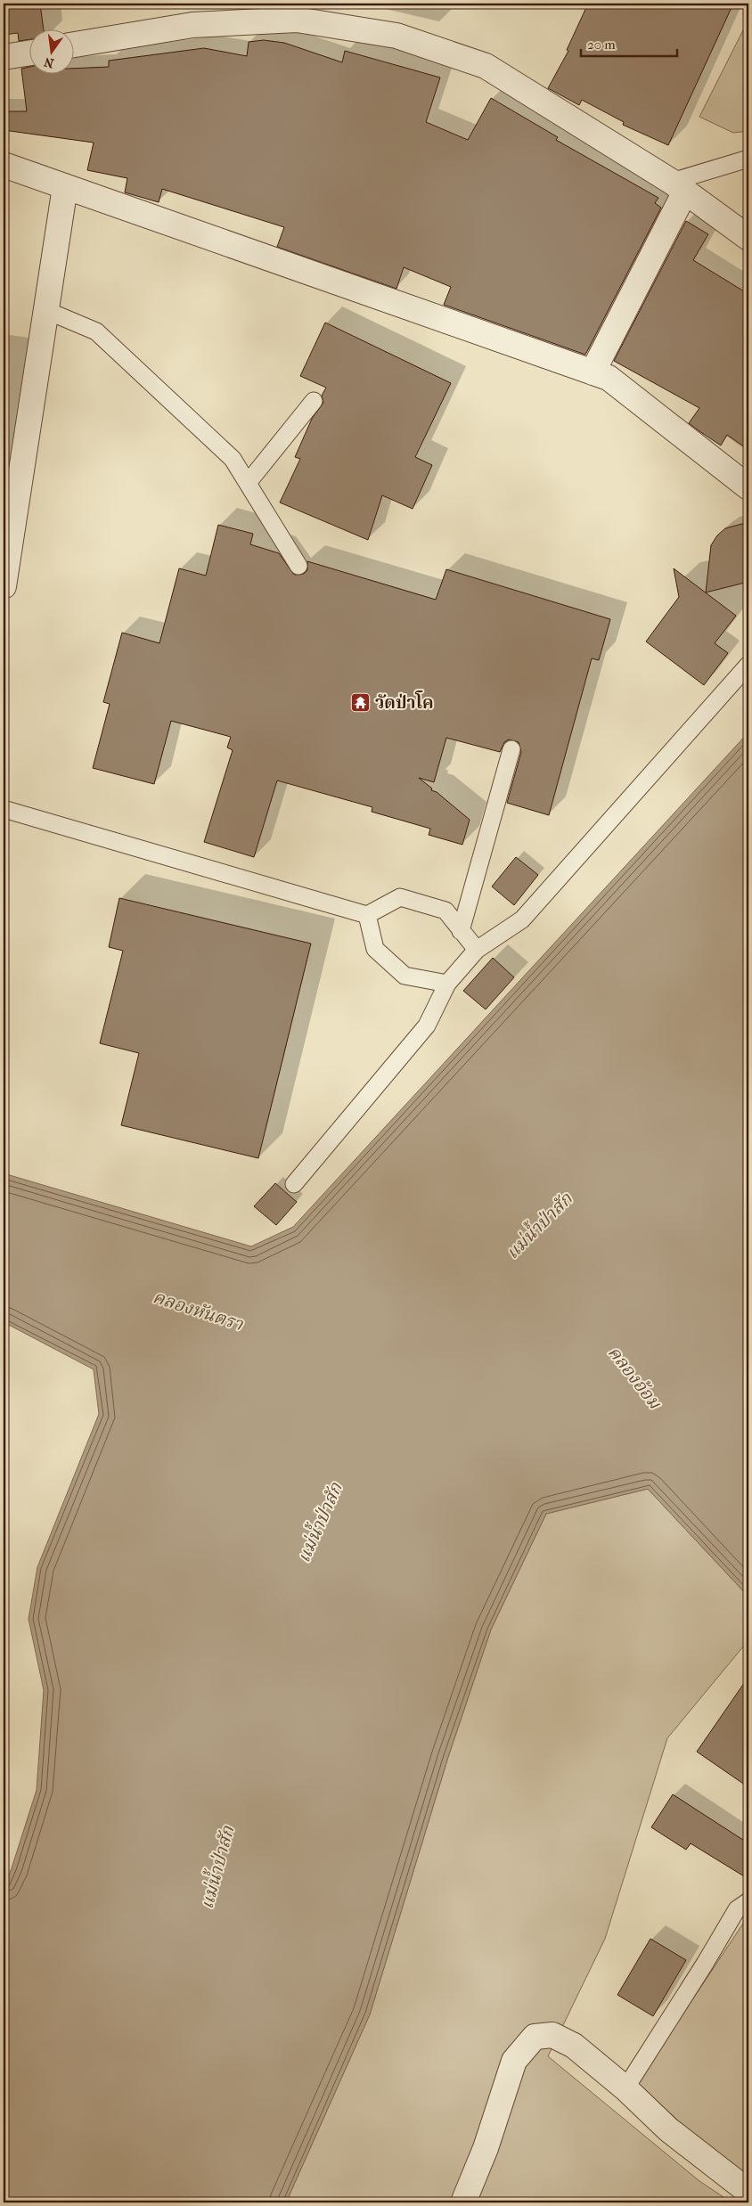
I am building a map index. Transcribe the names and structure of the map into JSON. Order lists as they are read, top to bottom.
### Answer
{
  "water": ["แม่น้ำป่าสัก", "คลองหันตรา", "คลองอ้อม"],
  "places": {
    "temple": ["วัดป่าโค"]
  },
  "scale_bar": "20 m",
  "north": "bottom"
}
